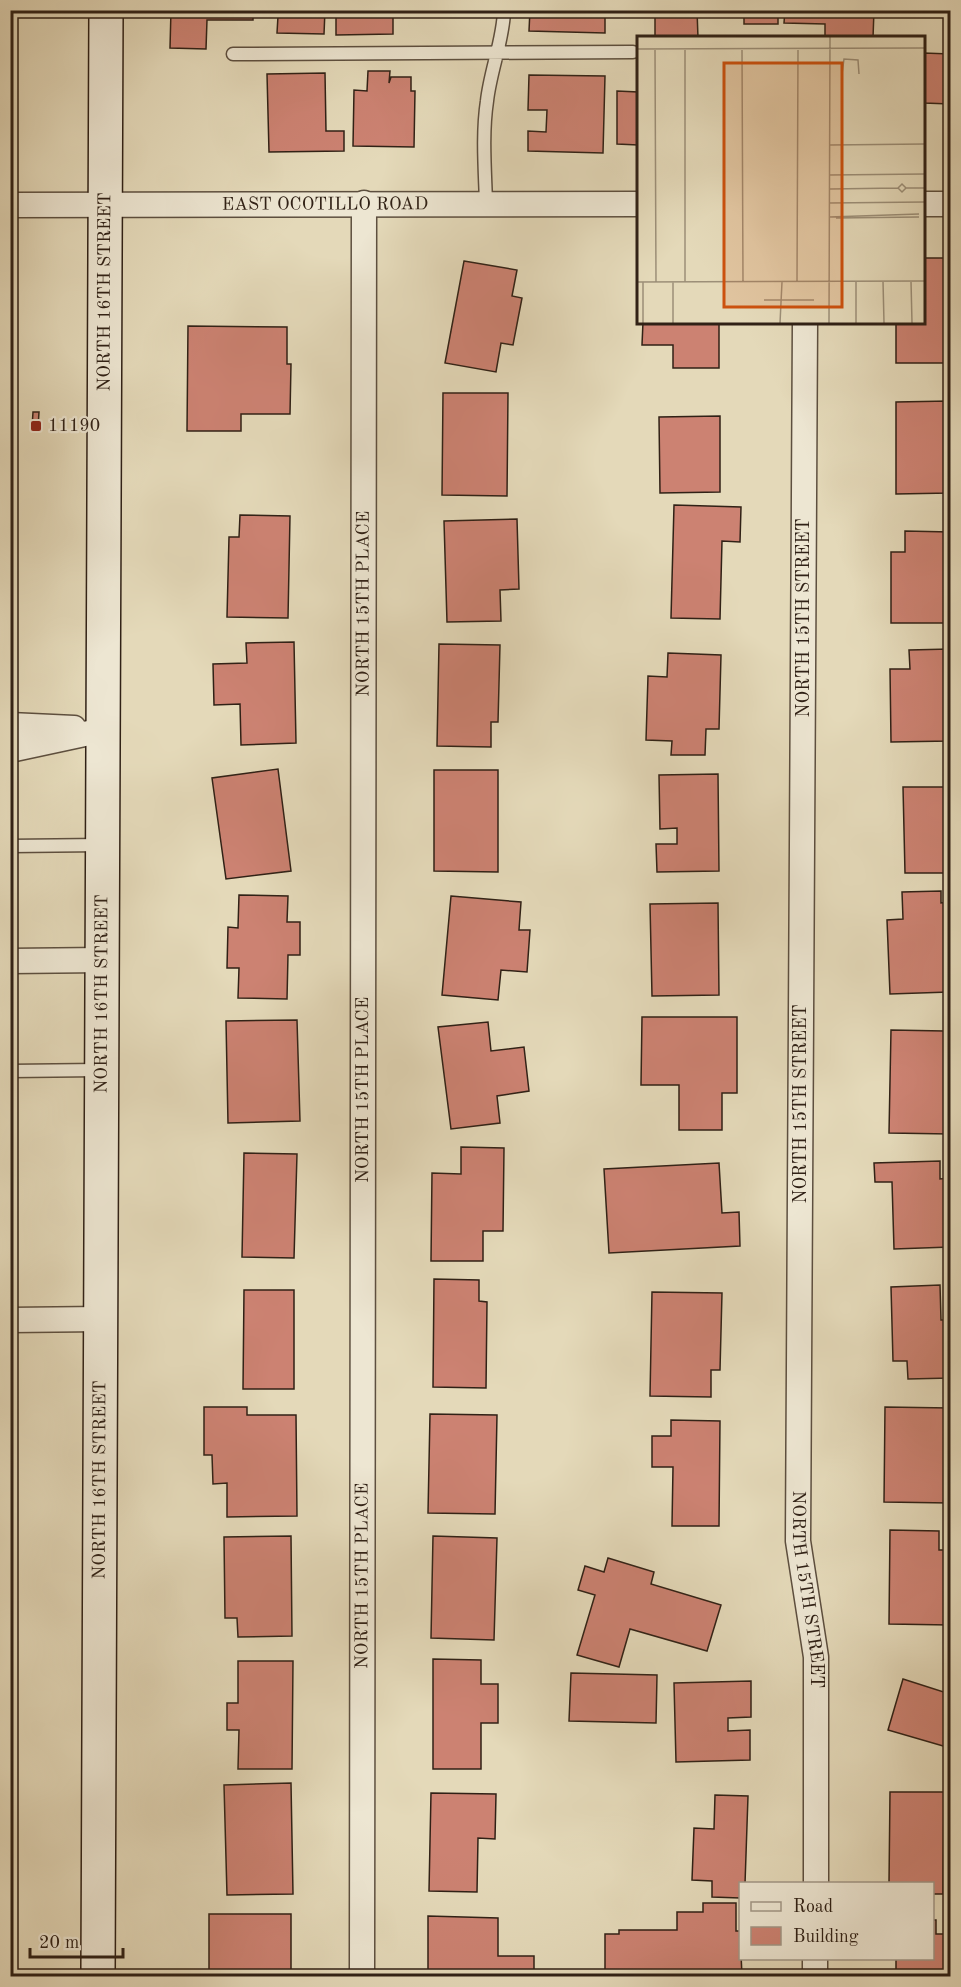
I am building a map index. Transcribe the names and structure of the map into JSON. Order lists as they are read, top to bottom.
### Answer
{
  "streets": {
    "main road": ["NORTH 16TH STREET"],
    "street": ["EAST OCOTILLO ROAD", "NORTH 15TH PLACE", "NORTH 15TH STREET"]
  },
  "crossings": [
    ["EAST OCOTILLO ROAD", "NORTH 16TH STREET"],
    ["EAST OCOTILLO ROAD", "NORTH 15TH PLACE"]
  ],
  "places": {
    "transit": ["11190"]
  },
  "legend": ["Road", "Building"],
  "scale_bar": "20 m"
}
